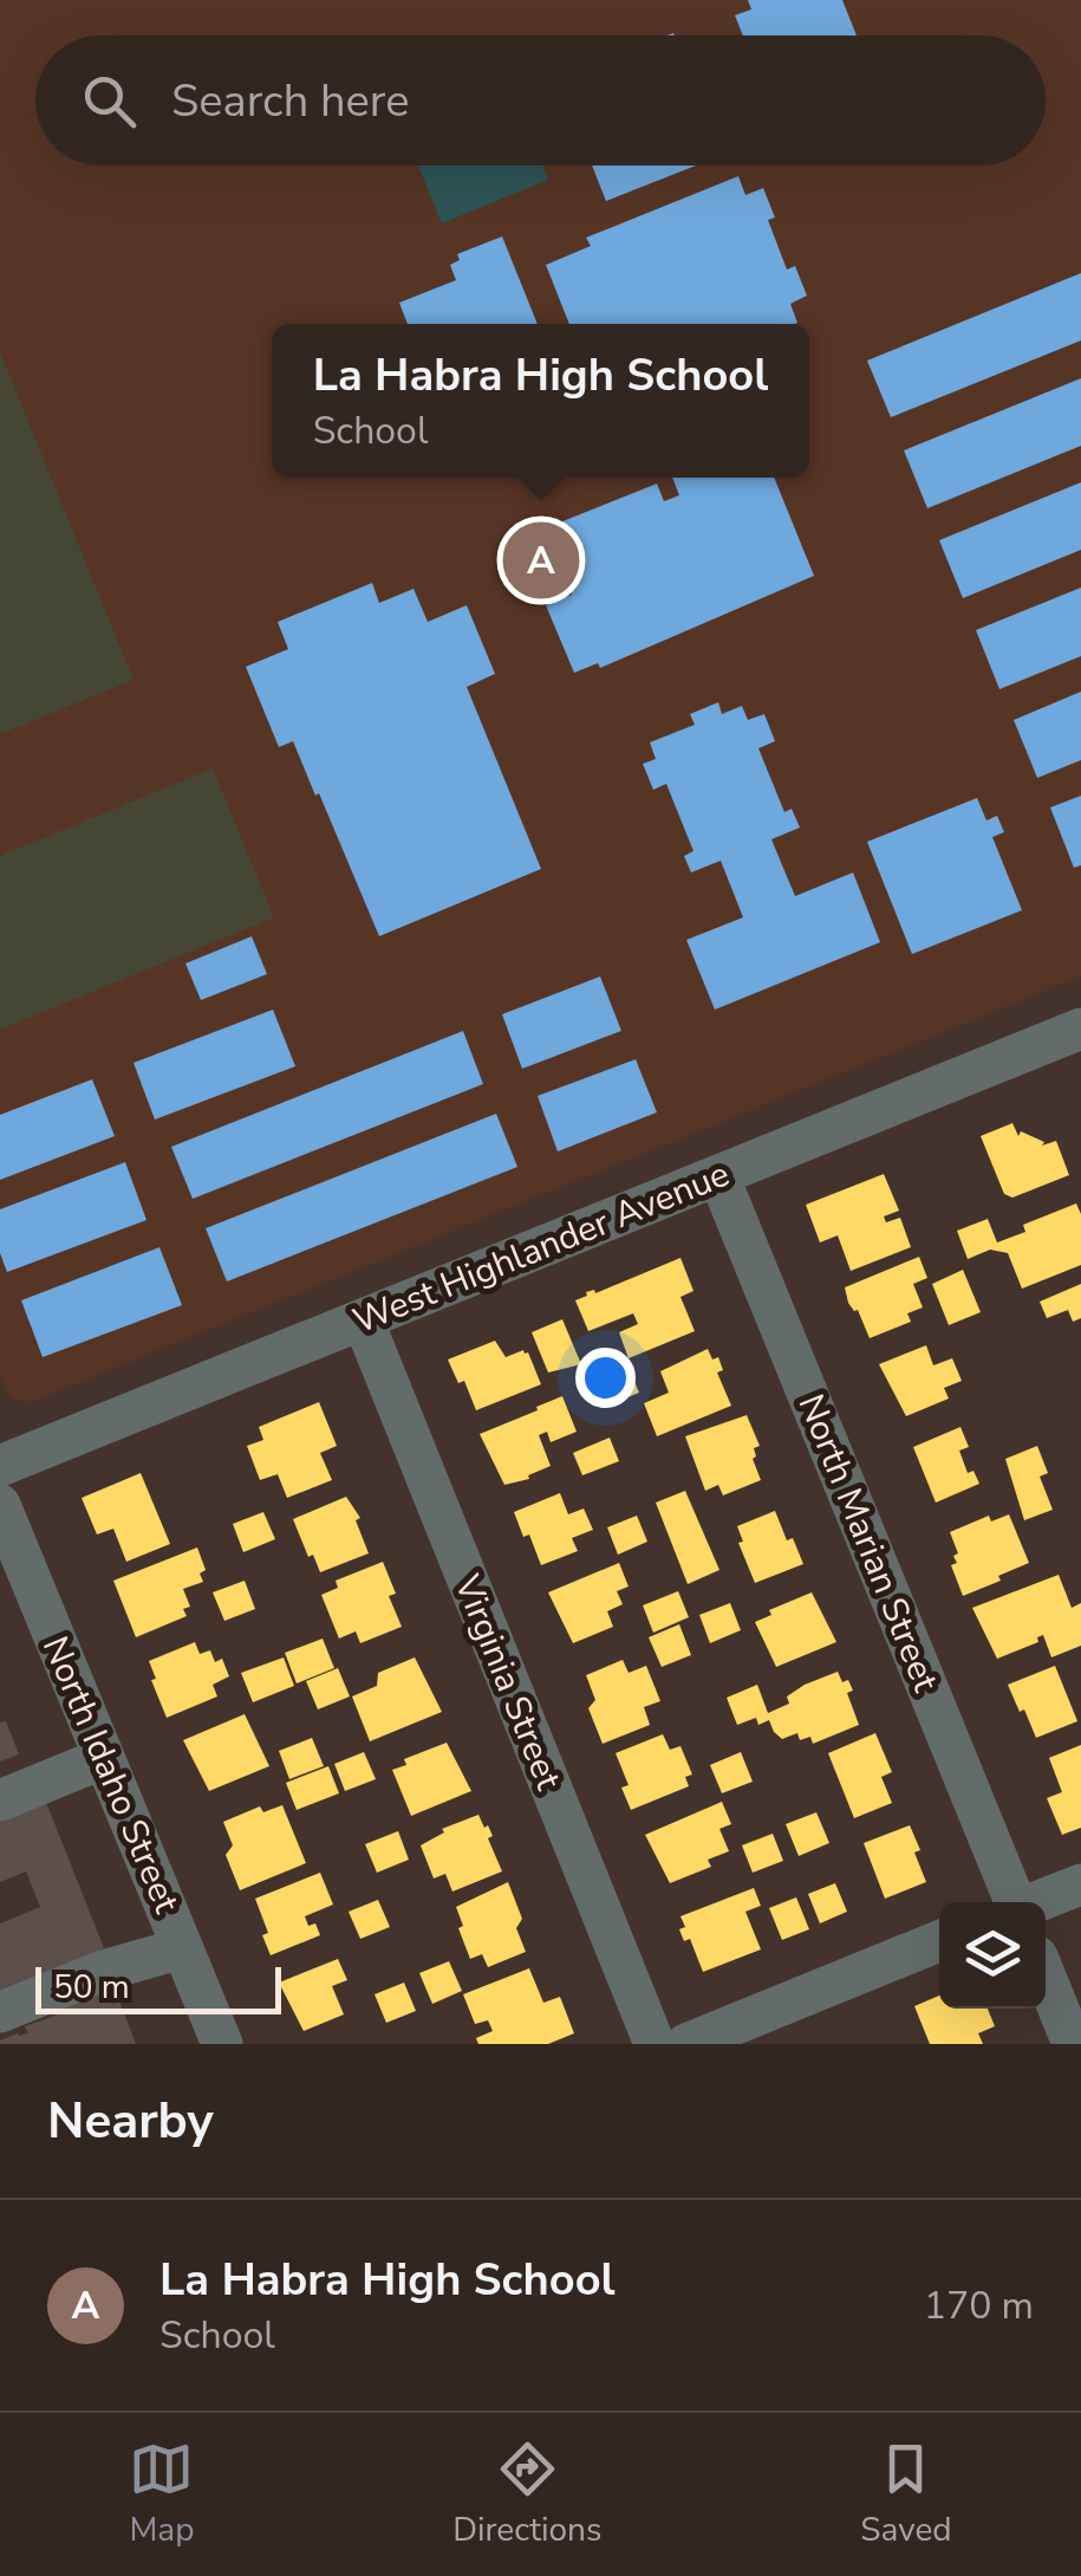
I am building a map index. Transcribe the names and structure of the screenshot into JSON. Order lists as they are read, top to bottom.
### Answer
{
  "streets": {
    "street": [
      "West Highlander Avenue",
      "North Marian Street",
      "Virginia Street",
      "North Idaho Street"
    ]
  },
  "crossings": [
    ["West Highlander Avenue", "North Marian Street"],
    ["West Highlander Avenue", "Virginia Street"]
  ],
  "scale_bar": "50 m",
  "page": {
    "search": "Search here",
    "popup": ["La Habra High School", "School"],
    "pins": "A",
    "scale": "50 m",
    "heading": "Nearby",
    "list": [
      {
        "mark": "A",
        "name": "La Habra High School",
        "note": "School",
        "value": "170 m"
      }
    ],
    "nav": ["Map", "Directions", "Saved"]
  }
}
